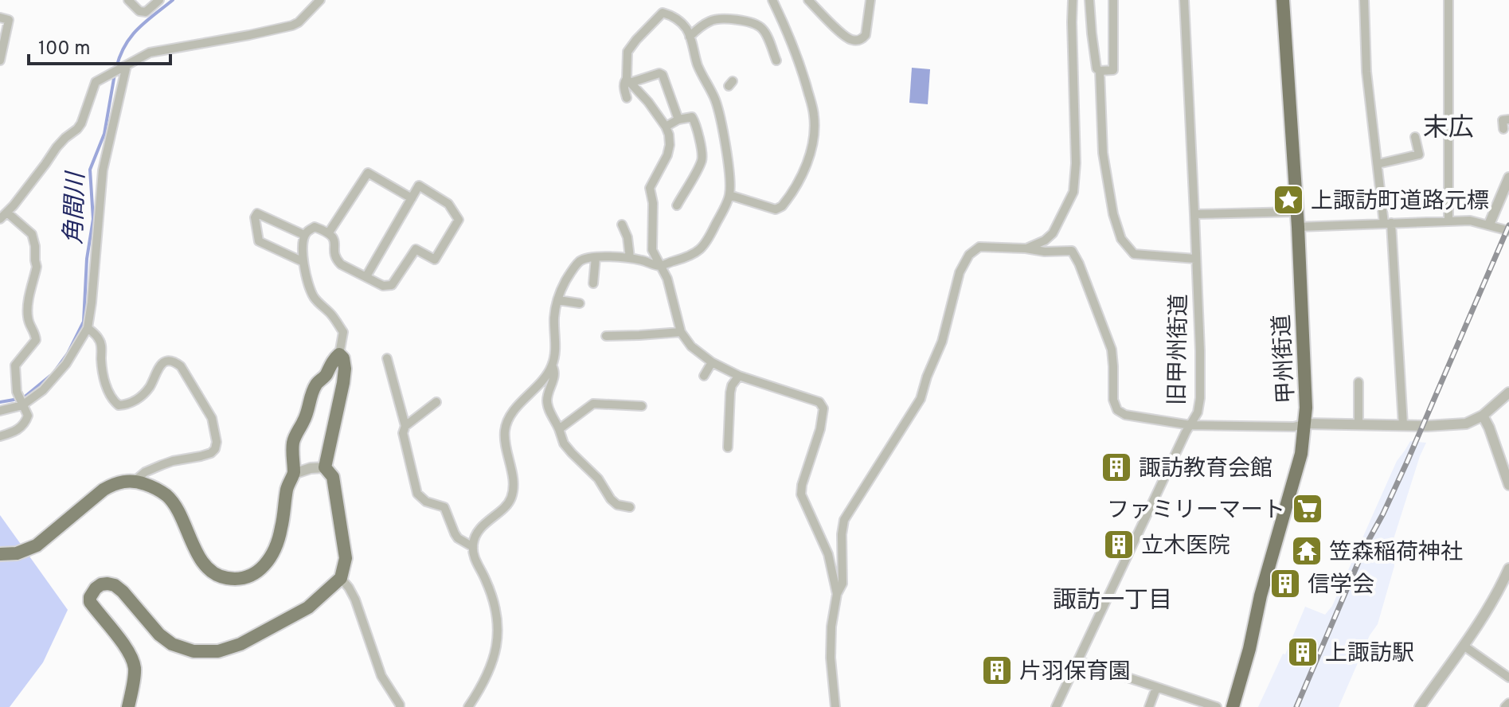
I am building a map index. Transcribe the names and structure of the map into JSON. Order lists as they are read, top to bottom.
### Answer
{
  "streets": {
    "highway": ["甲州街道"],
    "street": ["旧甲州街道"]
  },
  "districts": ["末広", "諏訪一丁目"],
  "water": ["角間川"],
  "places": {
    "place": ["上諏訪町道路元標"],
    "building": [
      "諏訪教育会館",
      "立木医院",
      "信学会",
      "上諏訪駅",
      "片羽保育園"
    ],
    "supermarket": ["ファミリーマート"],
    "temple": ["笠森稲荷神社"]
  },
  "scale_bar": "100 m"
}
